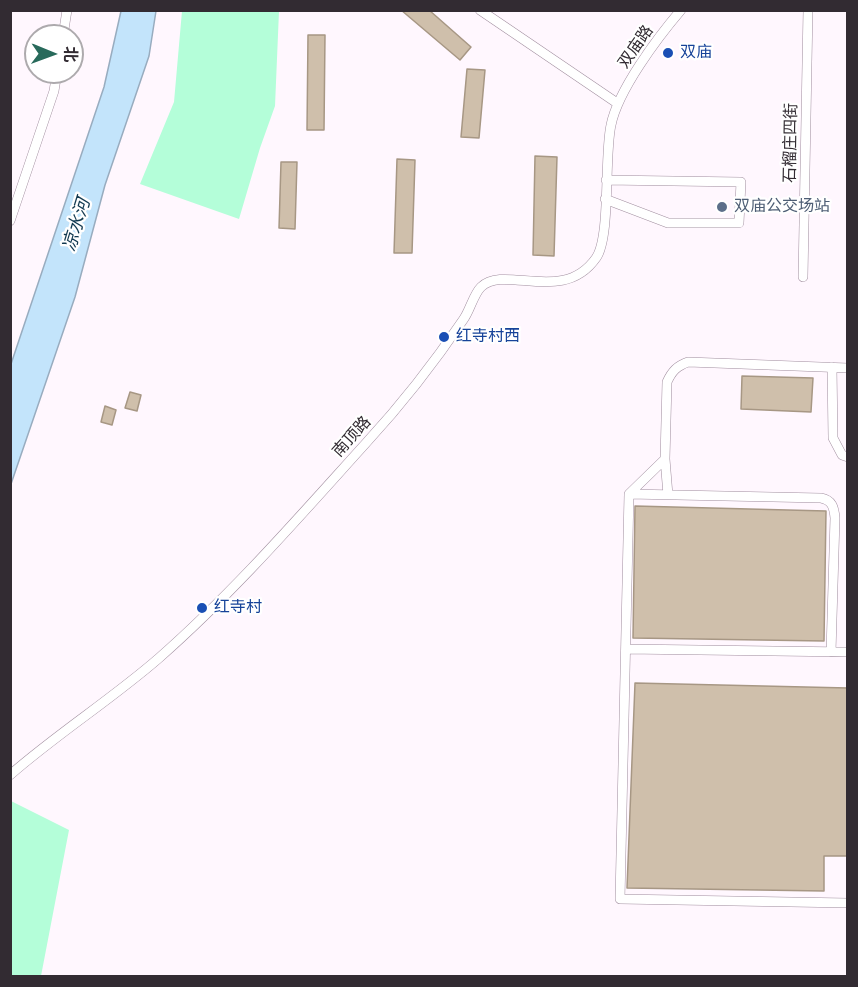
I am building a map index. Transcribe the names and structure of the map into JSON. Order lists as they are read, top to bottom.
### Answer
{
  "streets": {
    "street": ["双庙路", "石榴庄四街", "南顶路"]
  },
  "crossings": [
    ["双庙路", "南顶路"]
  ],
  "water": ["凉水河"],
  "places": [
    "双庙",
    "双庙公交场站",
    "红寺村西",
    "红寺村"
  ],
  "north": "right"
}
